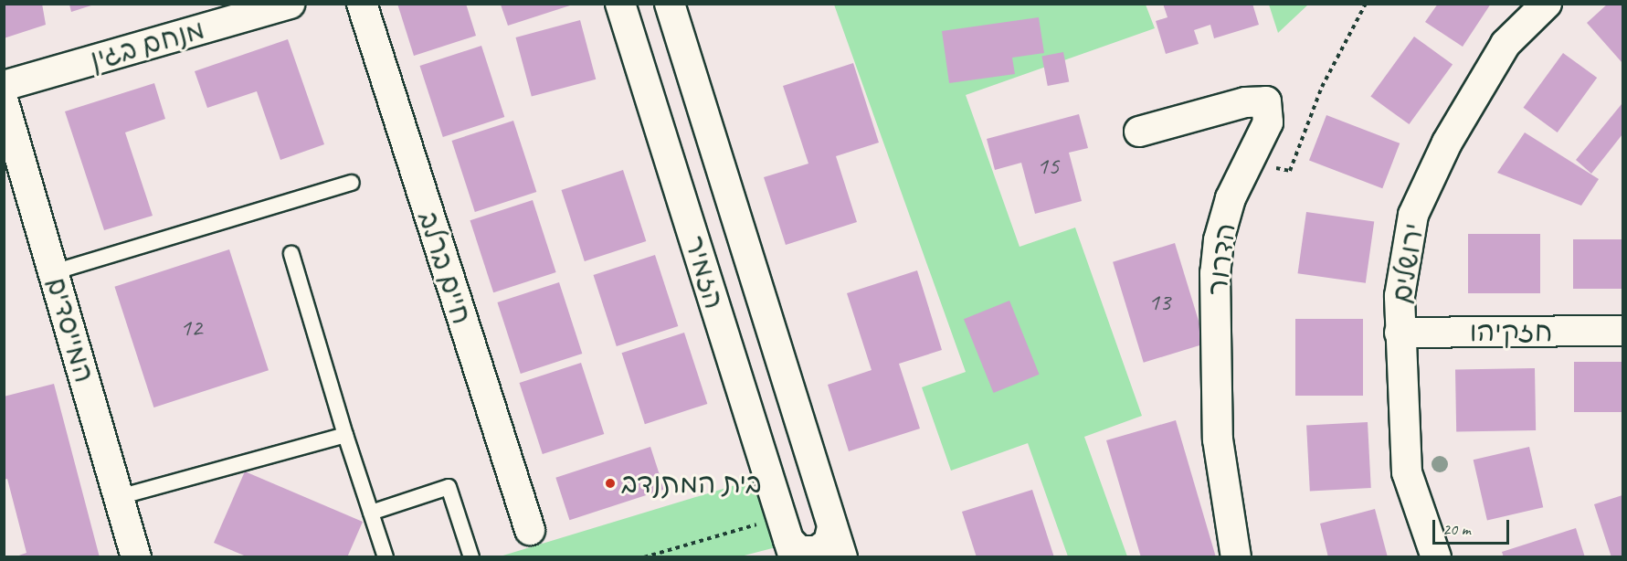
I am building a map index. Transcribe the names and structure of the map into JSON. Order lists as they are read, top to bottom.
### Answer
{
  "streets": {
    "street": [
      "מנחם בגין",
      "הדרור",
      "ירושלים",
      "חיים ברלב",
      "הזמיר",
      "המייסדים",
      "חזקיהו"
    ]
  },
  "crossings": [
    ["ירושלים", "חזקיהו"]
  ],
  "places": ["בית המתנדב"],
  "house_numbers": ["15", "13", "12"],
  "scale_bar": "20 m"
}
